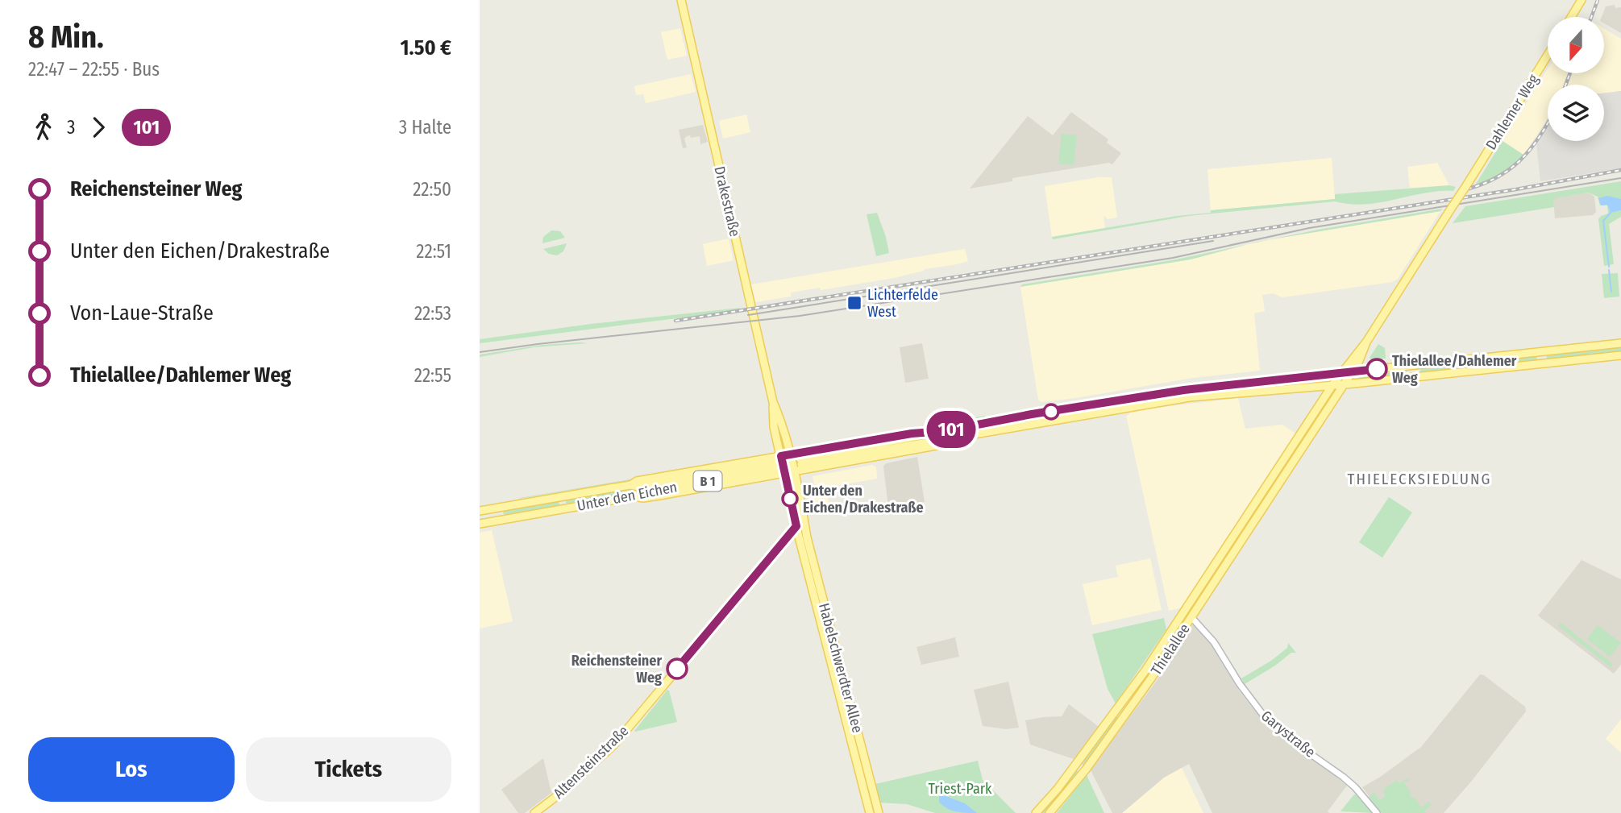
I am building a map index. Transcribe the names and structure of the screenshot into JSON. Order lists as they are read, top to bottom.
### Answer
{
  "streets": {
    "main road": [
      "Dahlemer Weg",
      "Drakestraße",
      "B 1",
      "Unter den Eichen",
      "Thielallee",
      "Habelschwerdter Allee",
      "Altensteinstraße"
    ],
    "street": ["Garystraße"]
  },
  "crossings": [
    ["Drakestraße", "Habelschwerdter Allee"],
    ["Thielallee", "Garystraße"],
    ["Habelschwerdter Allee", "Altensteinstraße"]
  ],
  "districts": ["THIELECKSIEDLUNG"],
  "parks": ["Triest-Park"],
  "places": {
    "transit": ["Lichterfelde West"],
    "other": ["Thielallee/Dahlemer Weg", "Unter den Eichen/Drakestraße", "Reichensteiner Weg"]
  },
  "lines": ["bus line 101"],
  "north": "bottom",
  "page": {
    "heading": ["8 Min.", "22:47 – 22:55 · Bus", "1.50 €"],
    "on_map": "101",
    "legs": ["3", "101", "3 Halte"],
    "list": [
      {
        "name": "Reichensteiner Weg",
        "value": "22:50"
      },
      {
        "name": "Unter den Eichen/Drakestraße",
        "value": "22:51"
      },
      {
        "name": "Von-Laue-Straße",
        "value": "22:53"
      },
      {
        "name": "Thielallee/Dahlemer Weg",
        "value": "22:55"
      }
    ],
    "buttons": ["Los", "Tickets"]
  }
}
